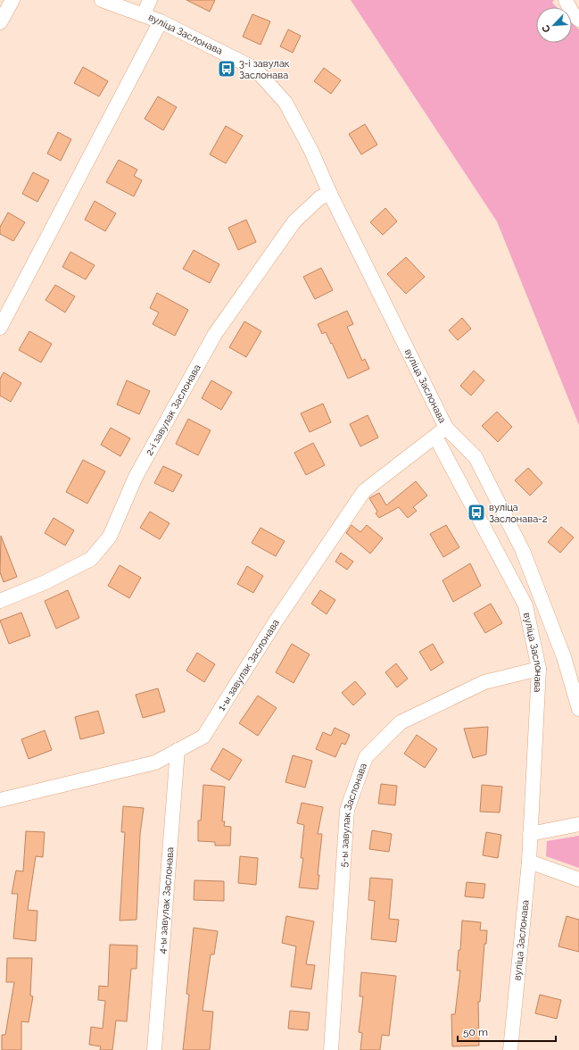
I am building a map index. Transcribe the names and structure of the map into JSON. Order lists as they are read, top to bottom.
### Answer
{
  "streets": {
    "street": [
      "вуліца Заслонава",
      "2-і завулак Заслонава",
      "1-ы завулак Заслонава",
      "5-ы завулак Заслонава",
      "4-ы завулак Заслонава"
    ]
  },
  "crossings": [
    ["вуліца Заслонава", "2-і завулак Заслонава"],
    ["вуліца Заслонава", "1-ы завулак Заслонава"],
    ["вуліца Заслонава", "5-ы завулак Заслонава"],
    ["1-ы завулак Заслонава", "4-ы завулак Заслонава"]
  ],
  "places": {
    "bus stop": ["3-і завулак Заслонава", "вуліца Заслонава-2"]
  },
  "scale_bar": "50 m",
  "north": "bottom left"
}
